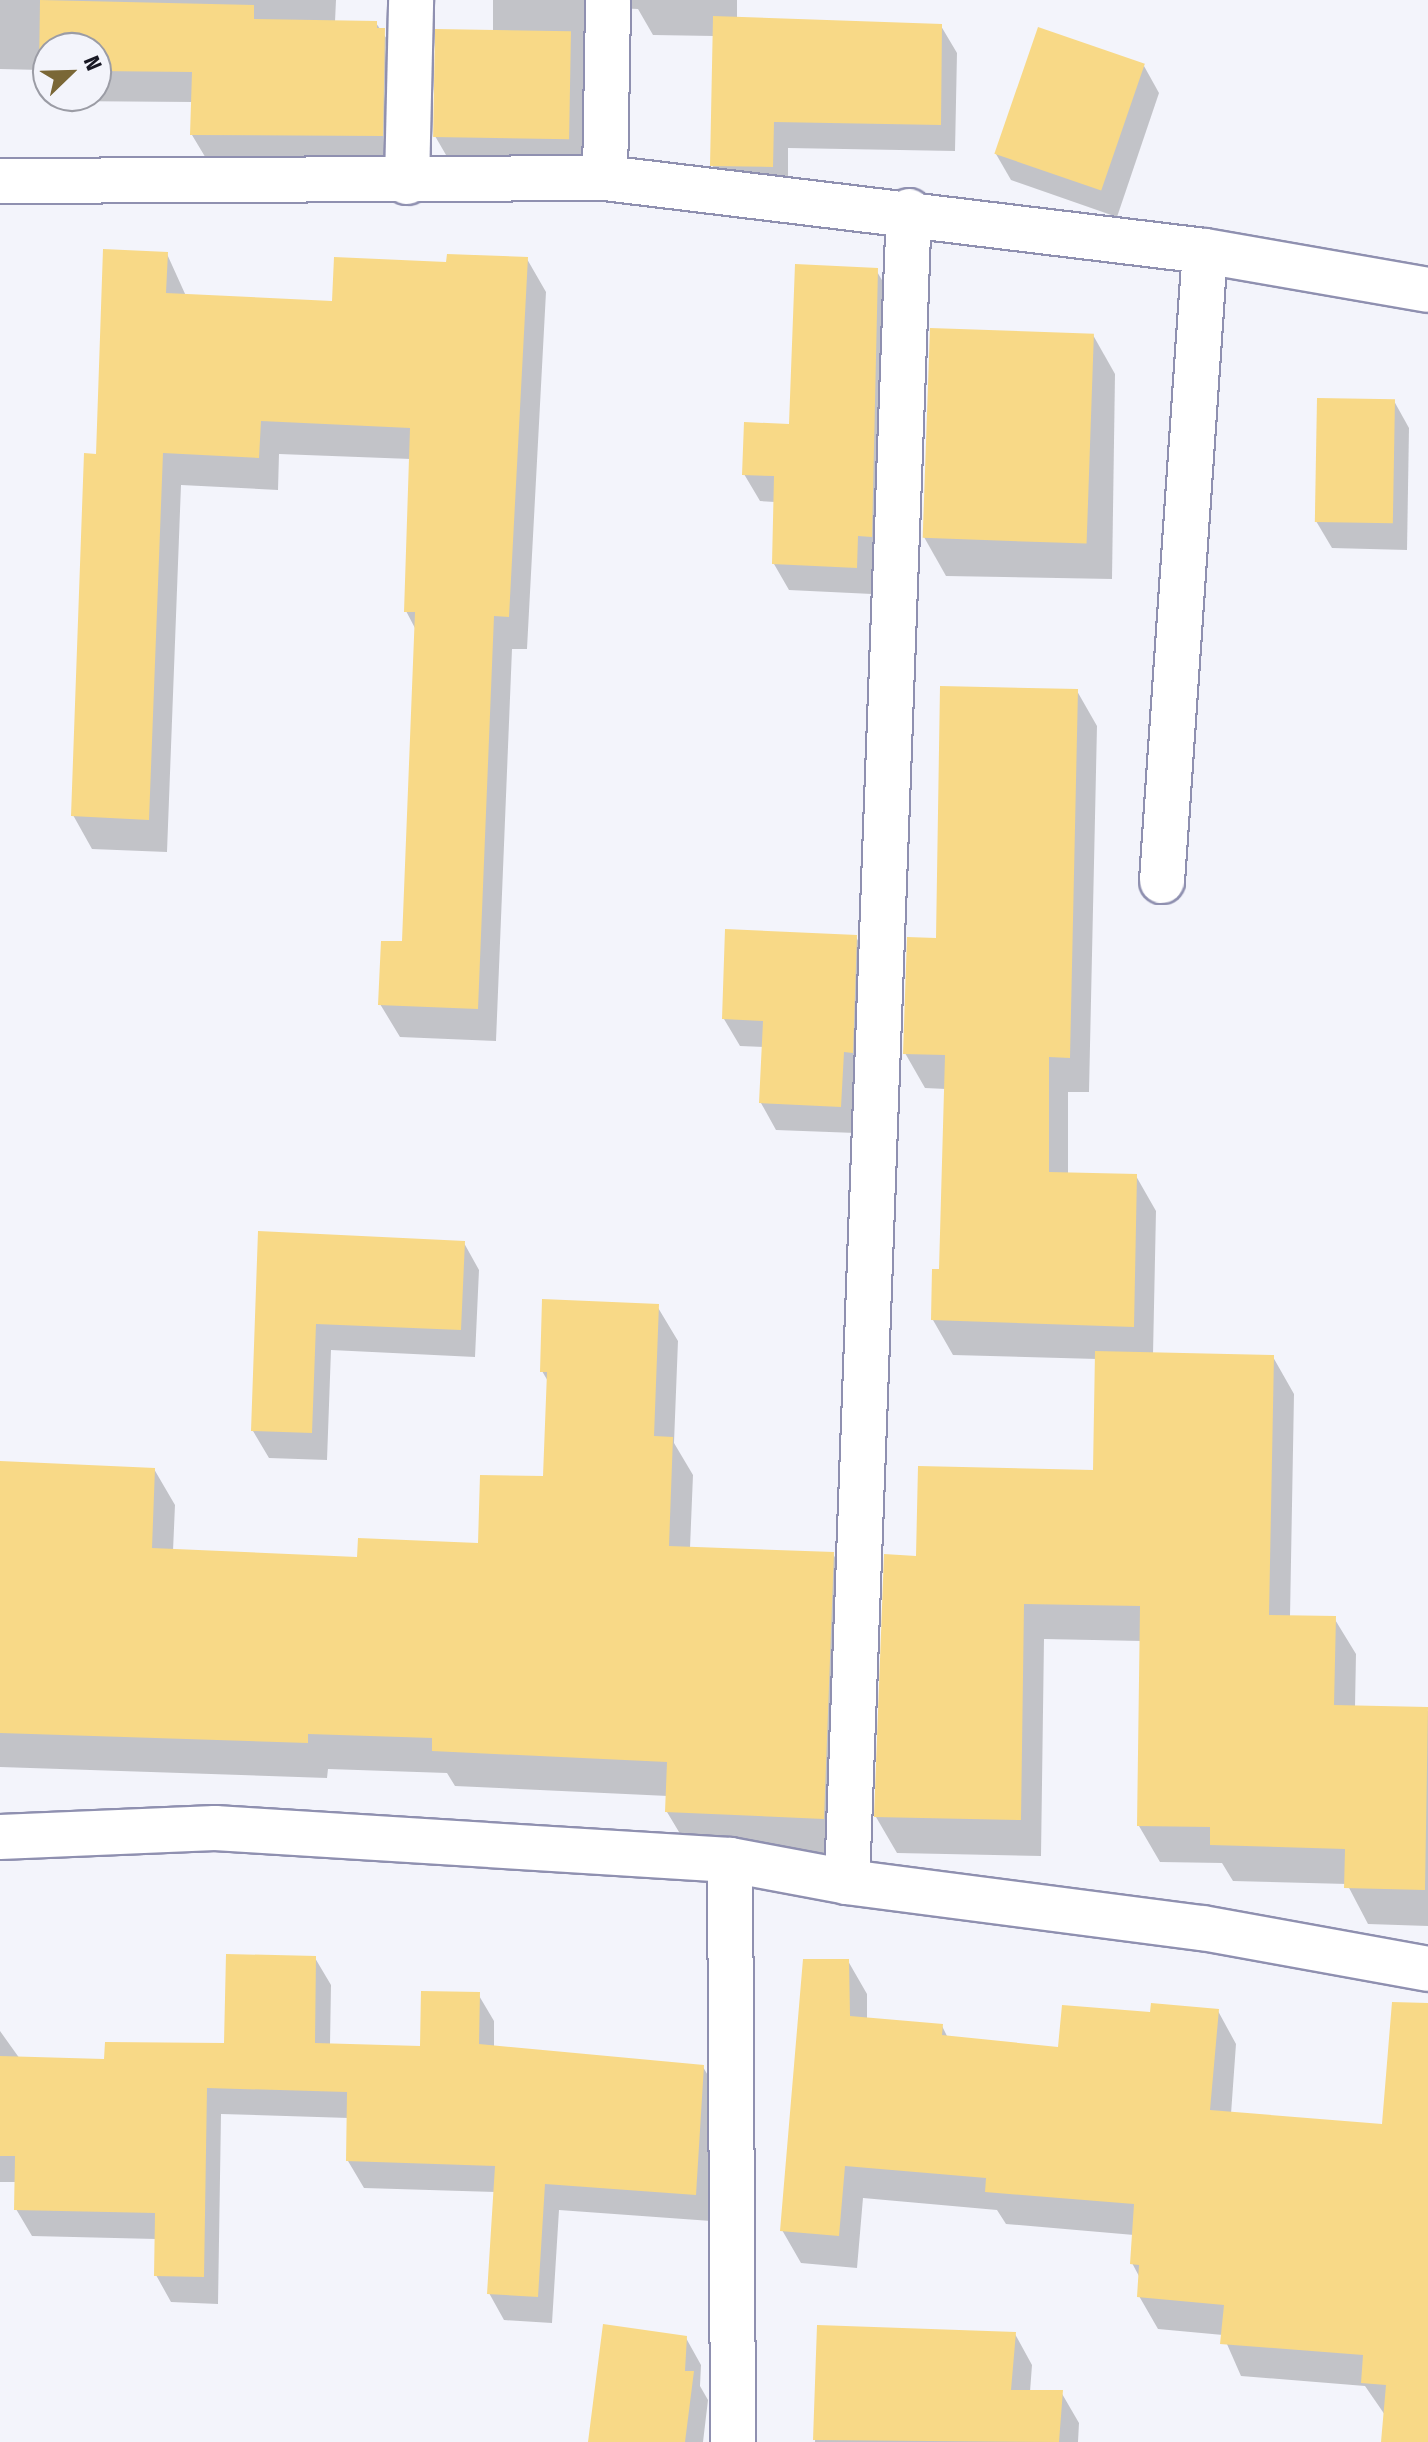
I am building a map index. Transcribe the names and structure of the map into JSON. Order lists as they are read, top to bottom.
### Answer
{
  "north": "top right"
}
